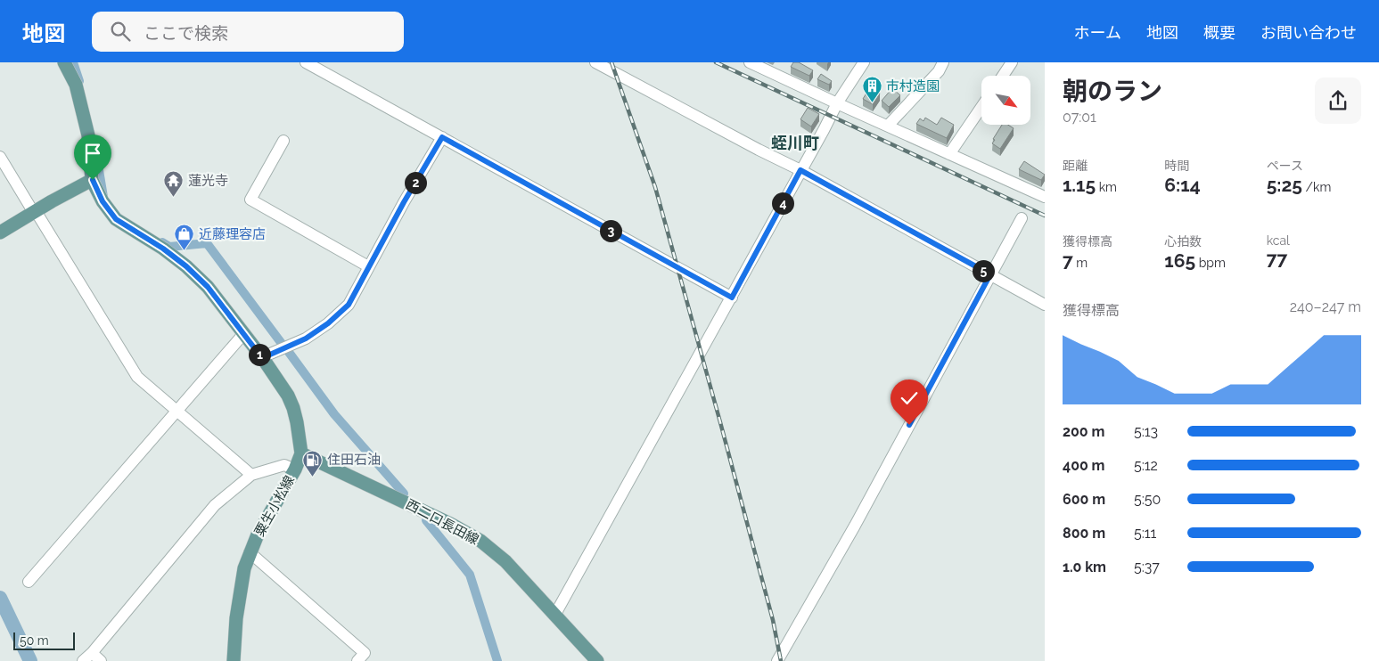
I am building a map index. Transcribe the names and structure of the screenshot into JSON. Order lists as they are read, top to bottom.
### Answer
{
  "streets": {
    "main road": ["粟生小松線", "西二口長田線"]
  },
  "crossings": [
    ["粟生小松線", "西二口長田線"]
  ],
  "districts": ["蛭川町"],
  "places": {
    "building": ["市村造園"],
    "temple": ["蓮光寺"],
    "shop": ["近藤理容店"],
    "fuel station": ["住田石油"]
  },
  "scale_bar": "50 m",
  "north": "bottom right",
  "page": {
    "header": "地図",
    "search": "ここで検索",
    "nav": [
      "ホーム",
      "地図",
      "概要",
      "お問い合わせ"
    ],
    "heading": ["朝のラン", "07:01"],
    "stats": [
      ["距離", "1.15 km"],
      ["時間", "6:14"],
      ["ペース", "5:25 /km"],
      ["獲得標高", "7 m"],
      ["心拍数", "165 bpm"],
      ["kcal", "77"]
    ],
    "pins": [
      "2",
      "4",
      "3",
      "5",
      "1"
    ],
    "chart": ["獲得標高", "240–247 m"],
    "list": [
      {
        "name": "200 m",
        "note": "5:13"
      },
      {
        "name": "400 m",
        "note": "5:12"
      },
      {
        "name": "600 m",
        "note": "5:50"
      },
      {
        "name": "800 m",
        "note": "5:11"
      },
      {
        "name": "1.0 km",
        "note": "5:37"
      }
    ],
    "scale": "50 m"
  }
}
